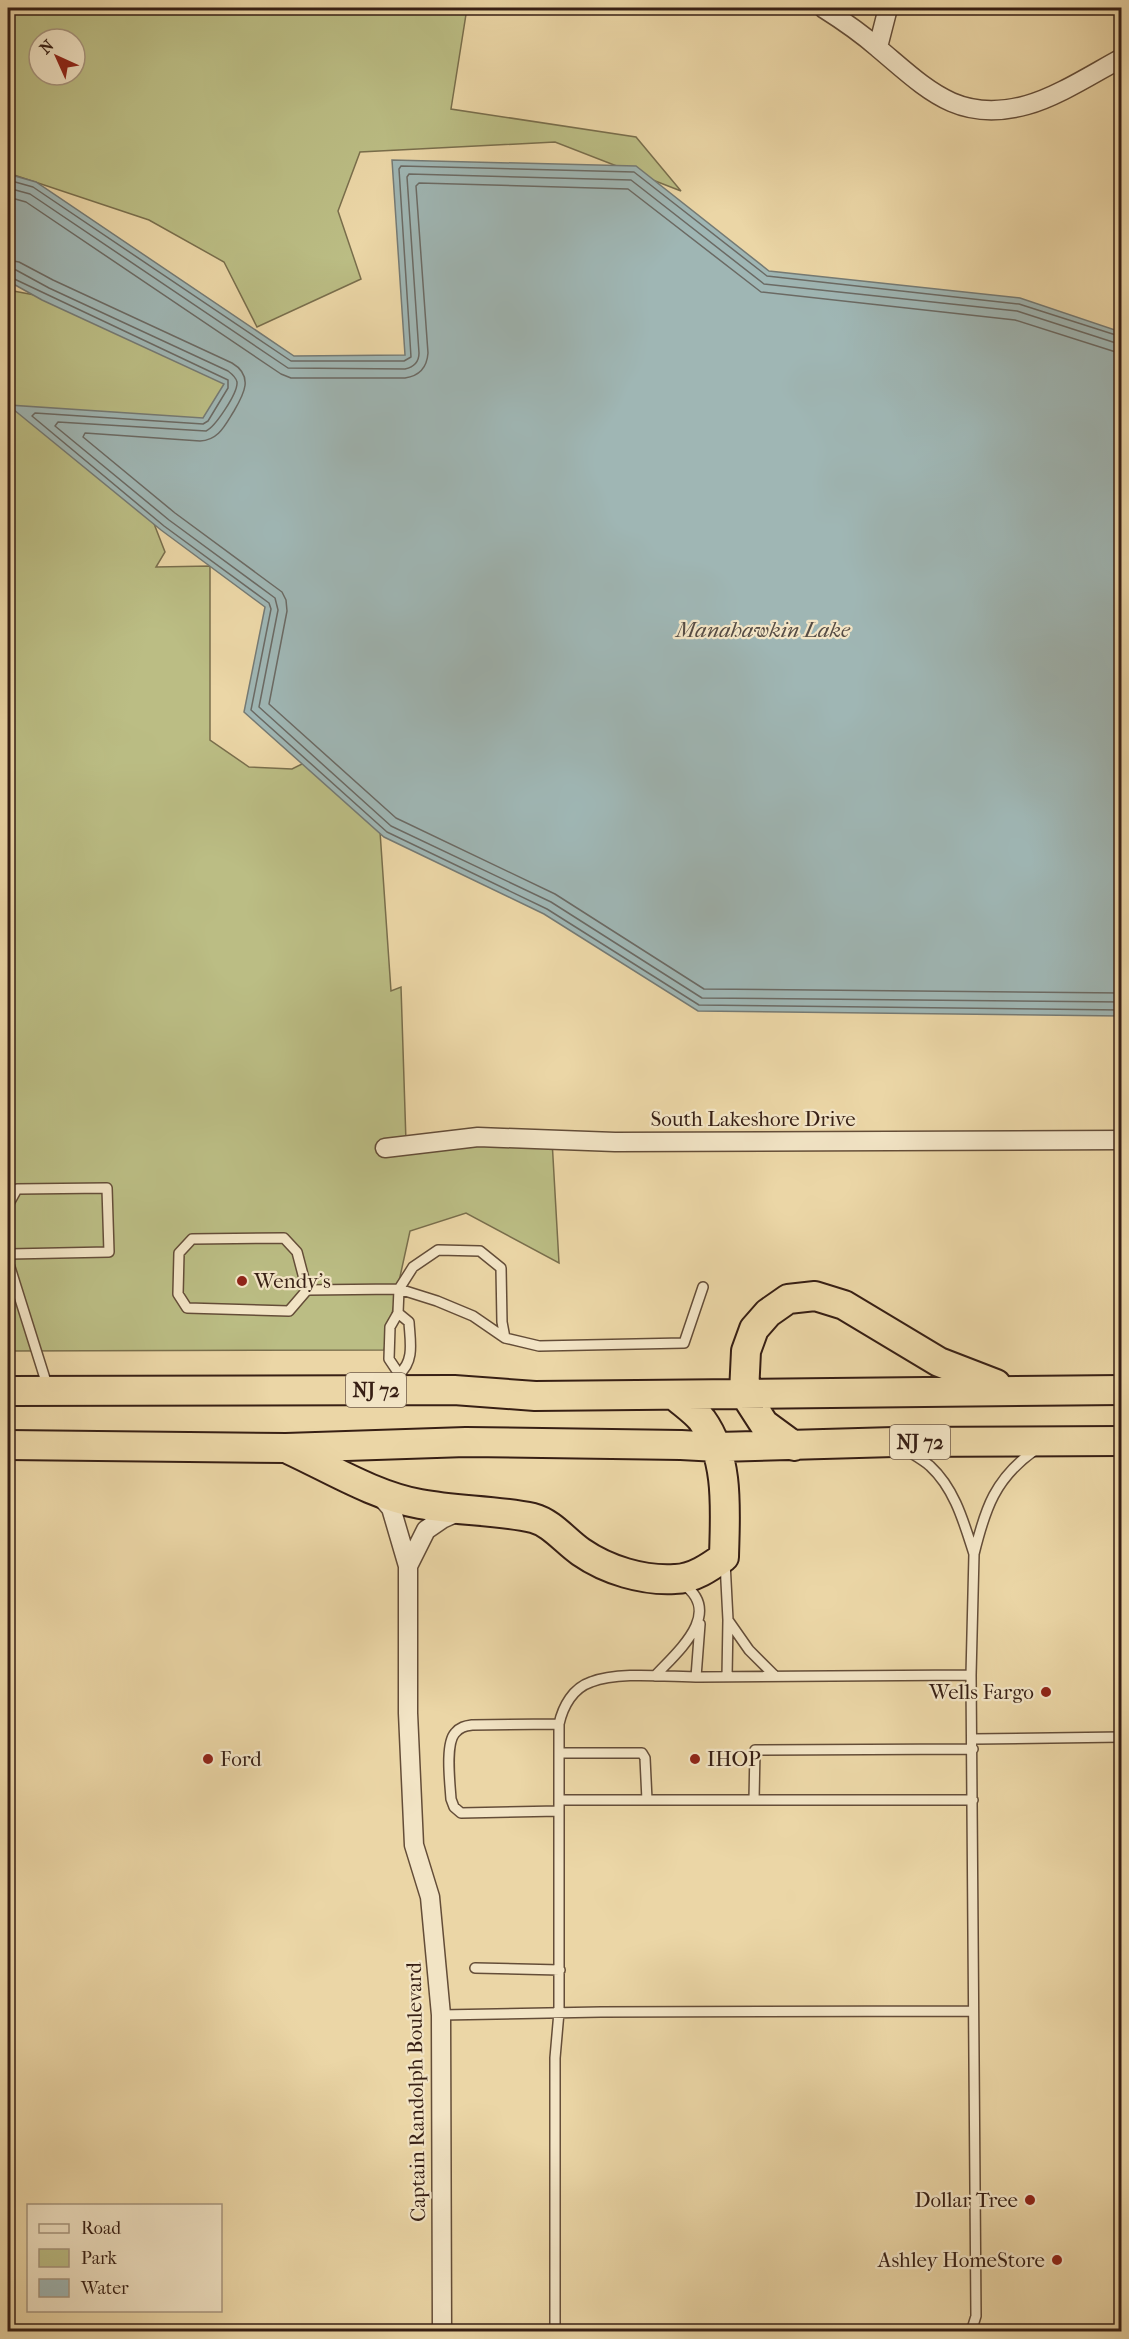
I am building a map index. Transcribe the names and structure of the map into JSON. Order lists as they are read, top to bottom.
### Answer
{
  "streets": {
    "highway": ["NJ 72"],
    "street": ["South Lakeshore Drive", "Captain Randolph Boulevard"]
  },
  "water": ["Manahawkin Lake"],
  "places": [
    "Wendy's",
    "Wells Fargo",
    "Ford",
    "IHOP",
    "Dollar Tree",
    "Ashley HomeStore"
  ],
  "legend": ["Road", "Park", "Water"],
  "north": "top left"
}
